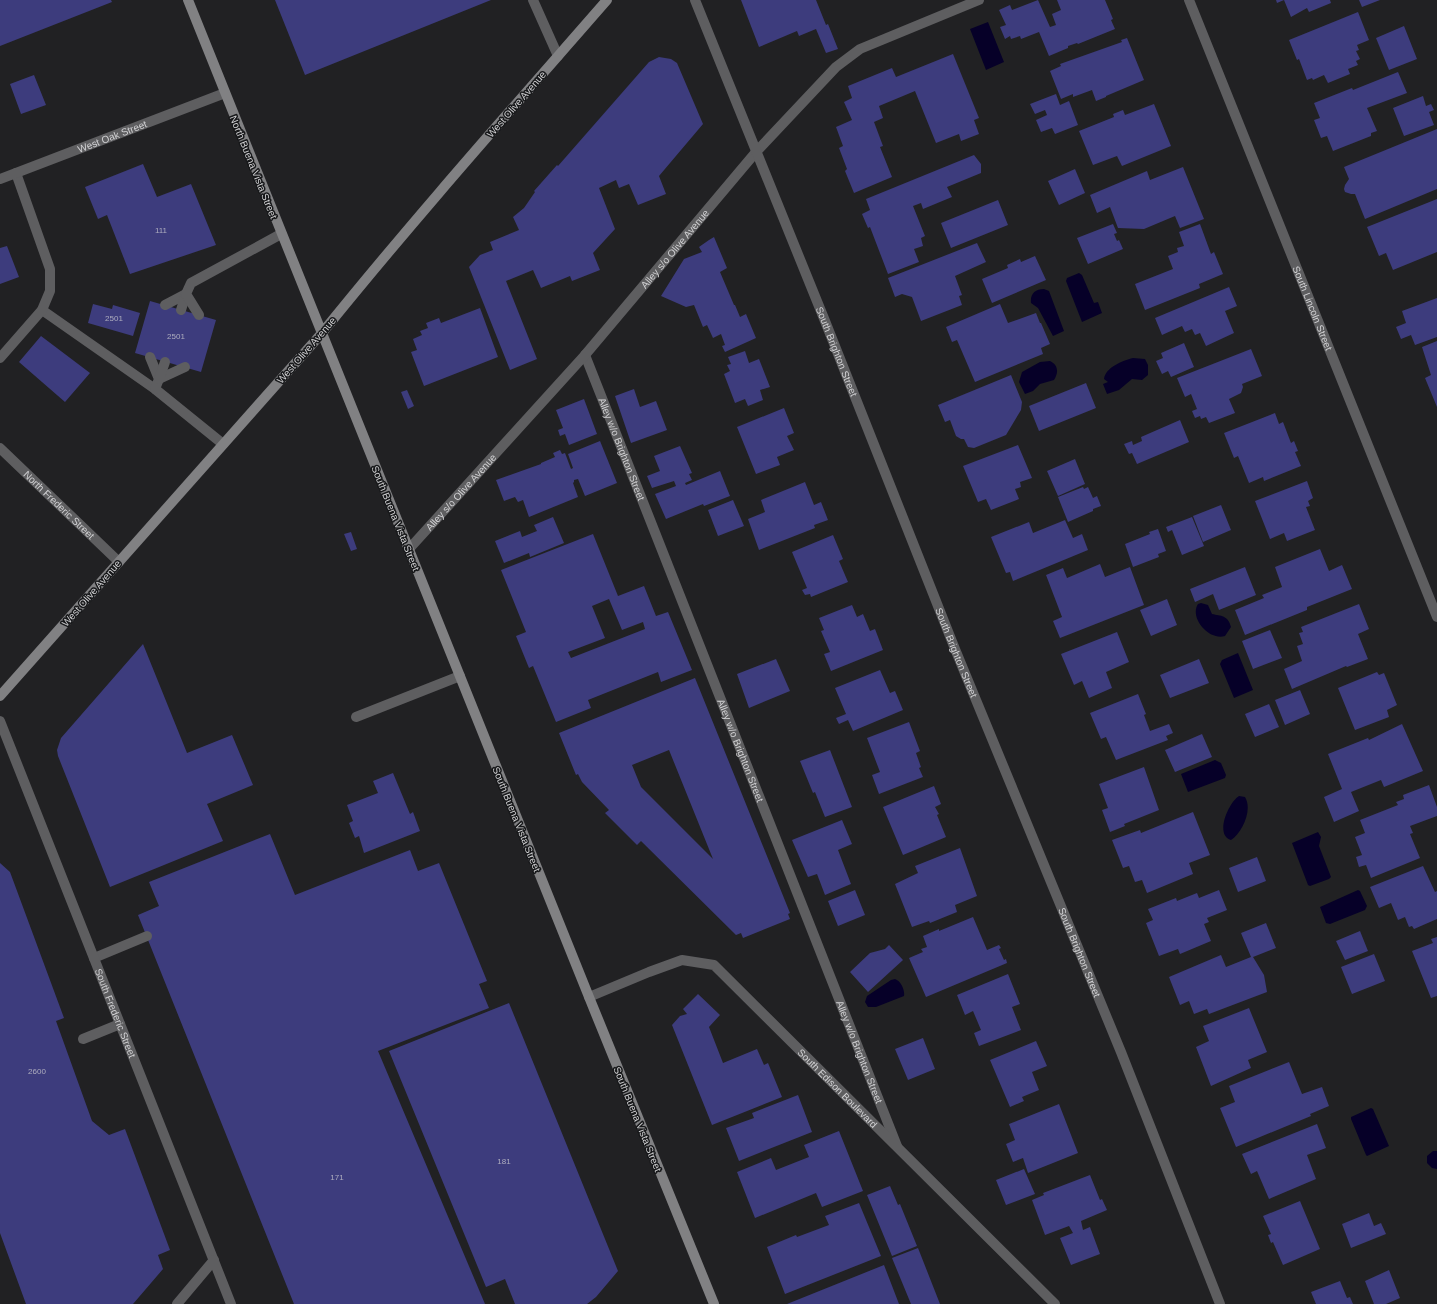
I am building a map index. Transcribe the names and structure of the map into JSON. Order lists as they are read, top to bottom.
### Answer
{
  "streets": {
    "main road": ["West Olive Avenue", "North Buena Vista Street", "South Buena Vista Street"],
    "street": [
      "West Oak Street",
      "Alley s/o Olive Avenue",
      "South Lincoln Street",
      "South Brighton Street",
      "Alley w/o Brighton Street",
      "North Frederic Street",
      "South Frederic Street",
      "South Edison Boulevard"
    ]
  },
  "crossings": [
    ["West Olive Avenue", "North Buena Vista Street"],
    ["West Olive Avenue", "North Frederic Street"],
    ["West Olive Avenue", "South Buena Vista Street"],
    ["West Oak Street", "North Buena Vista Street"],
    ["North Buena Vista Street", "South Buena Vista Street"],
    ["Alley s/o Olive Avenue", "South Brighton Street"],
    ["Alley s/o Olive Avenue", "Alley w/o Brighton Street"],
    ["Alley s/o Olive Avenue", "South Buena Vista Street"],
    ["Alley w/o Brighton Street", "South Edison Boulevard"],
    ["South Buena Vista Street", "South Edison Boulevard"]
  ],
  "house_numbers": [
    "111",
    "2501",
    "2501",
    "2600",
    "181",
    "171"
  ]
}
